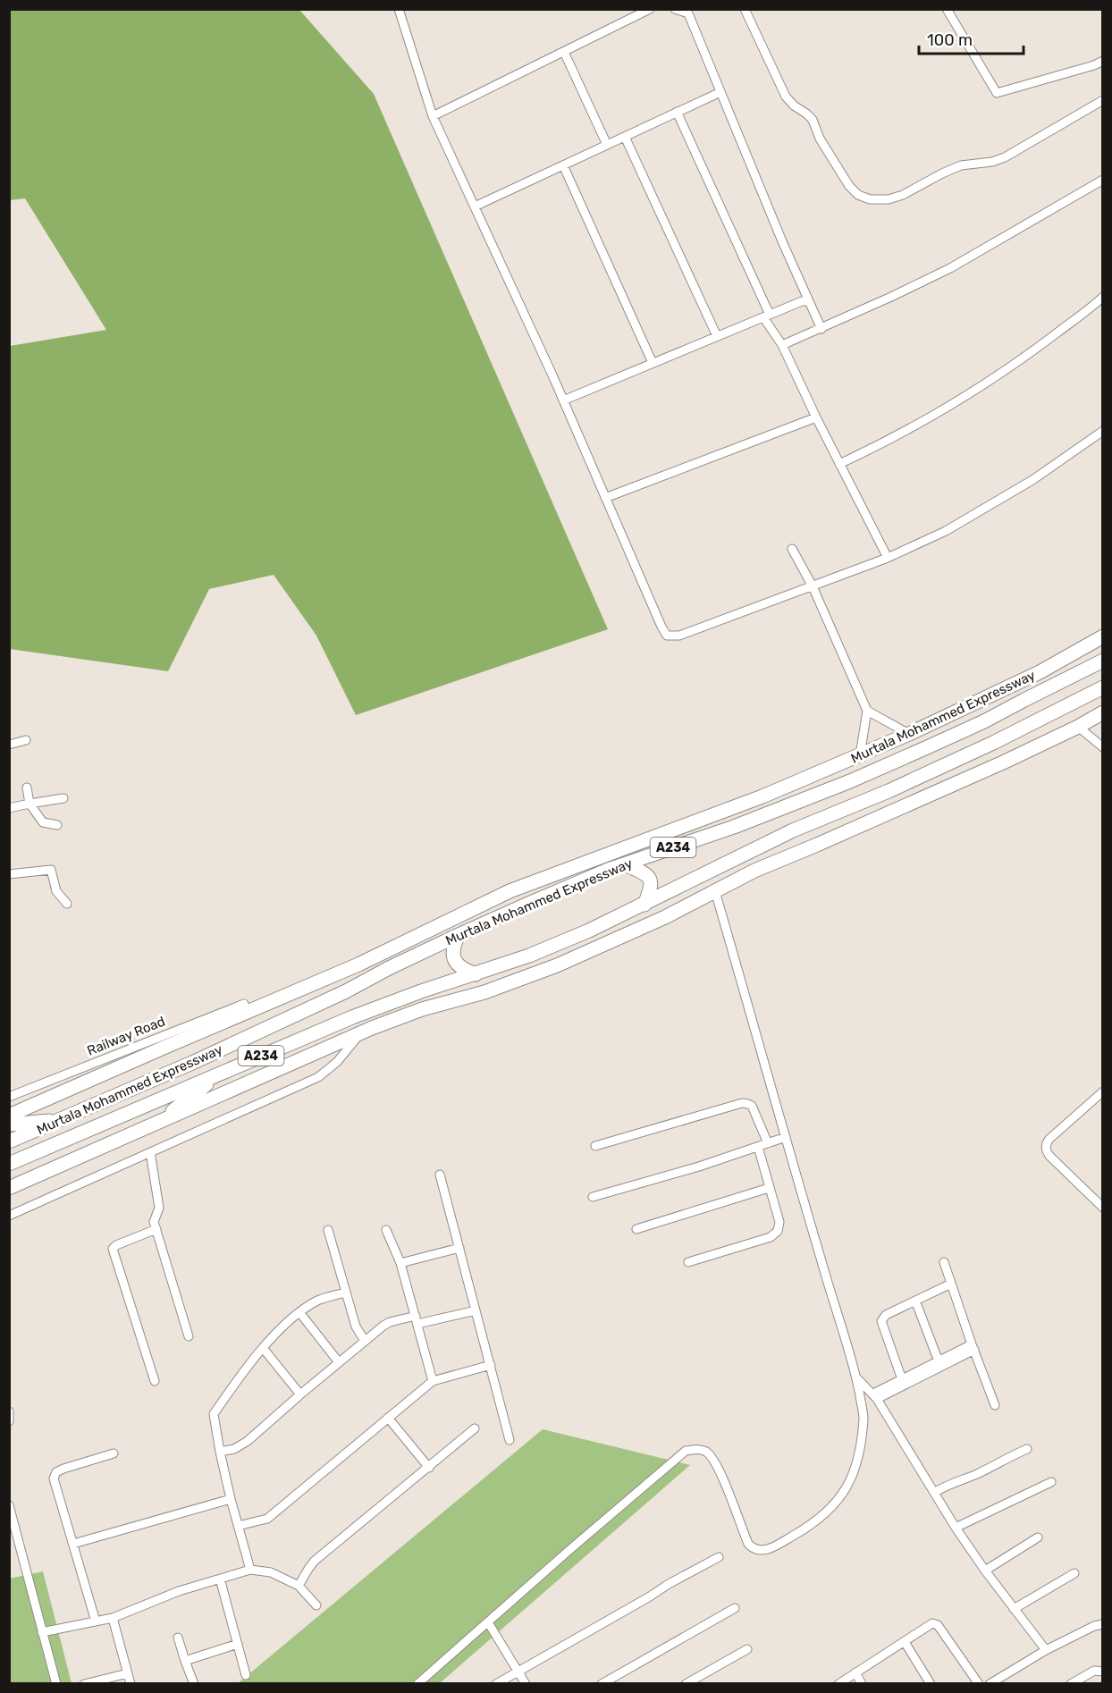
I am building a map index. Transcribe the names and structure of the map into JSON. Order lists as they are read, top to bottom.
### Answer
{
  "streets": {
    "highway": ["Murtala Mohammed Expressway", "A234"],
    "street": ["Railway Road"]
  },
  "crossings": [
    ["Murtala Mohammed Expressway", "Railway Road"]
  ],
  "scale_bar": "100 m"
}
